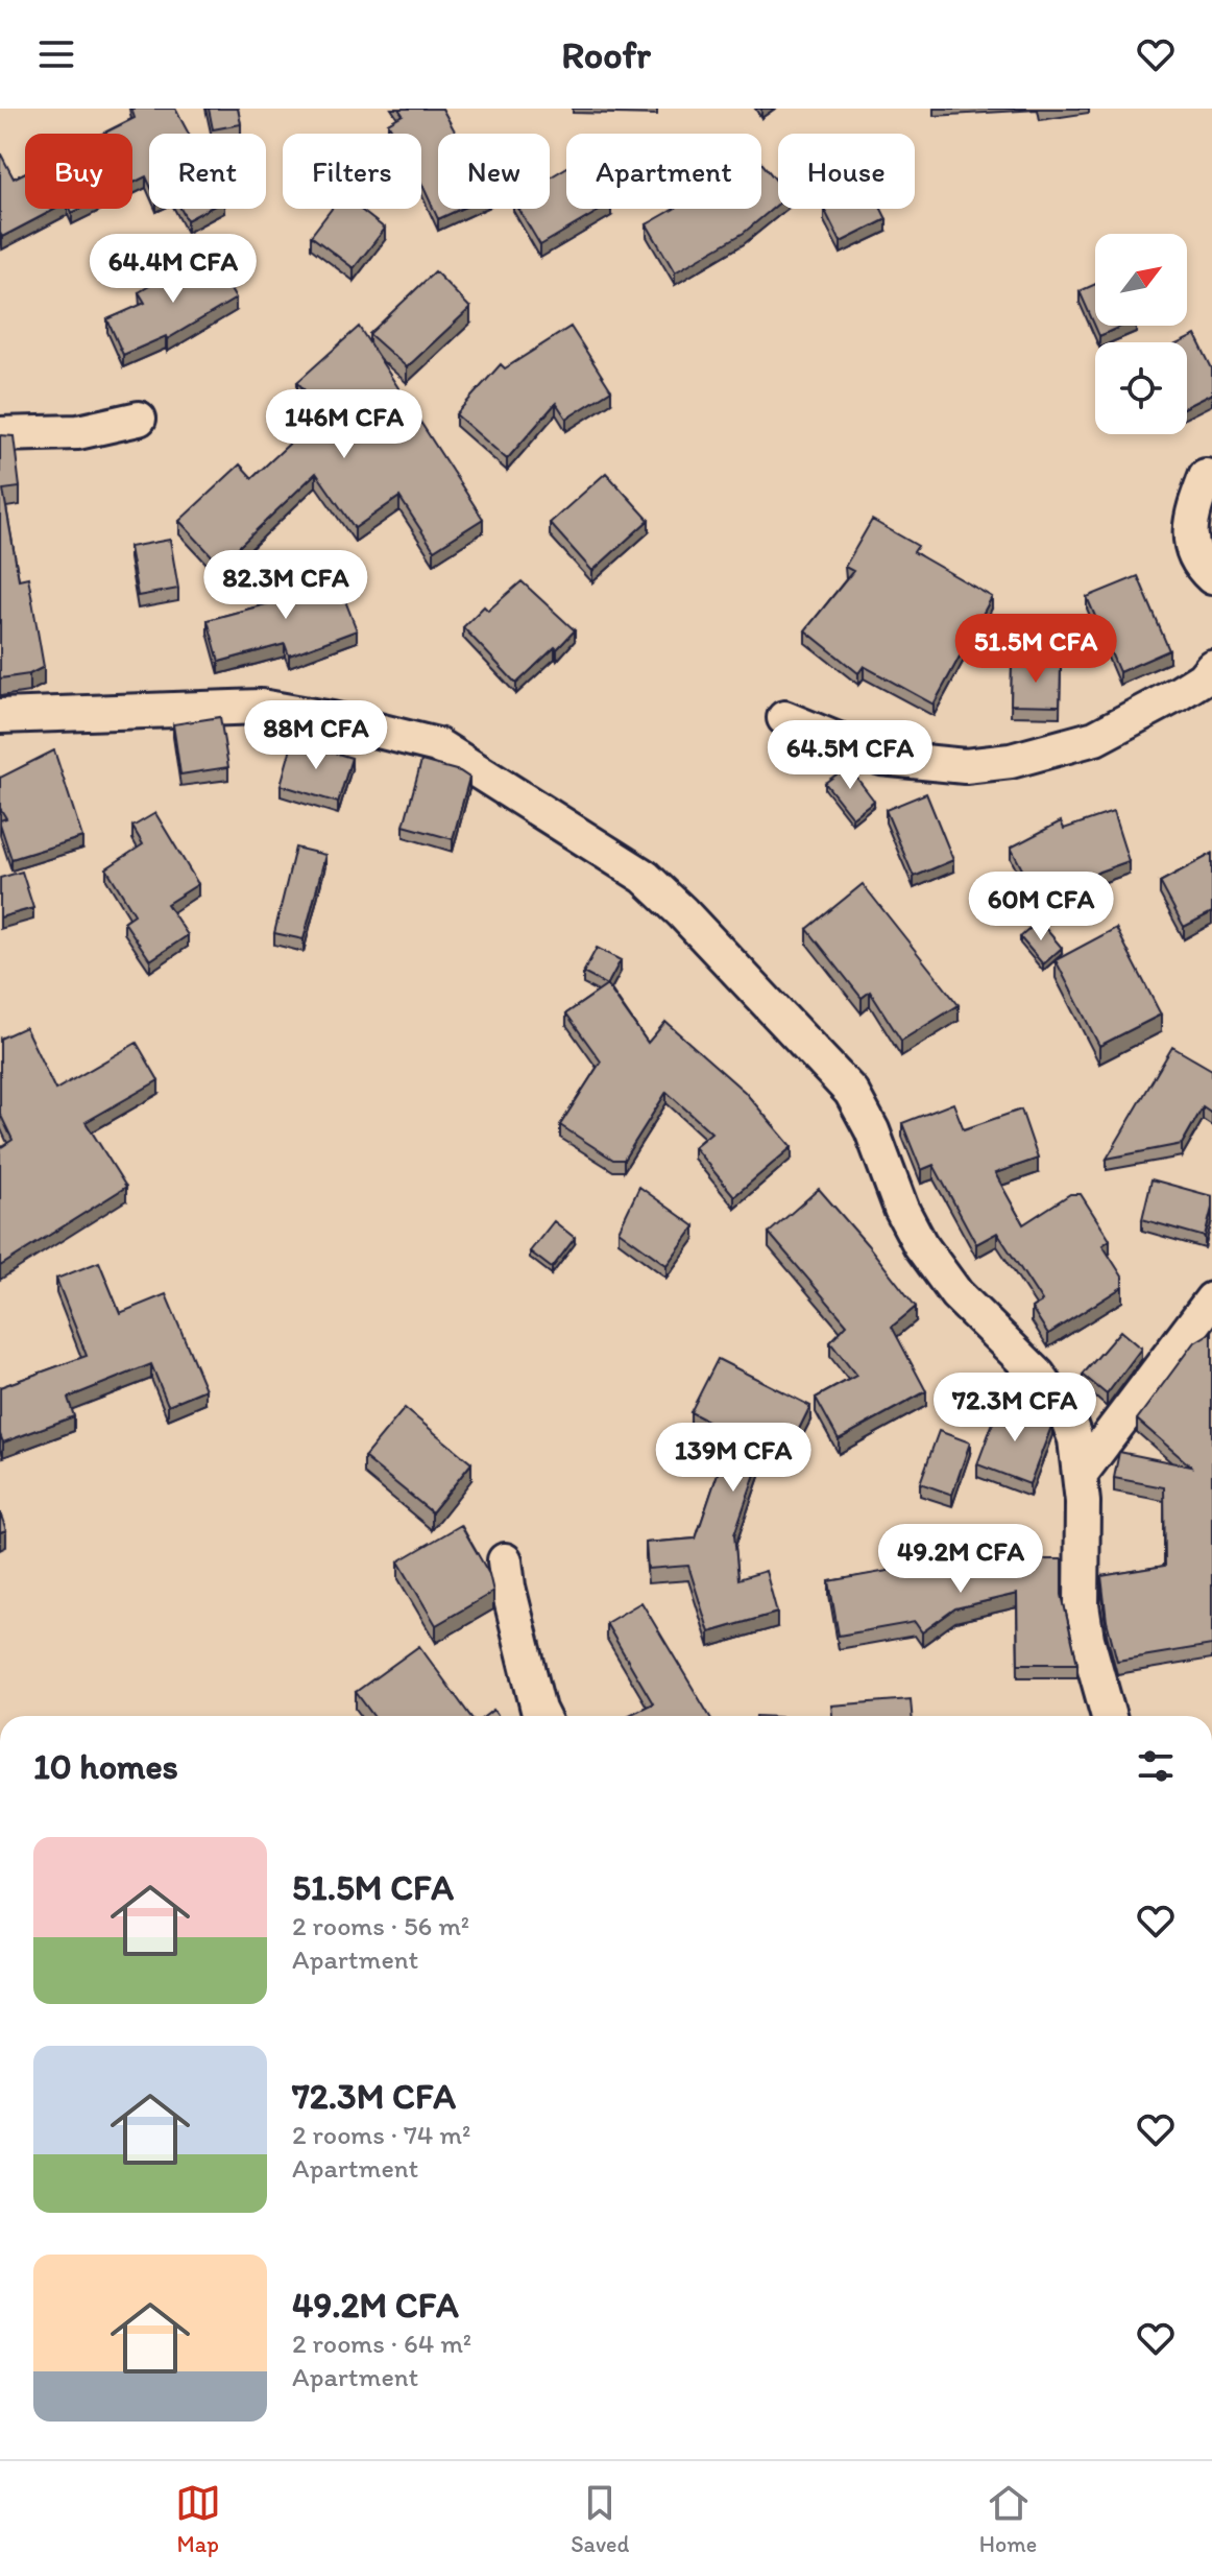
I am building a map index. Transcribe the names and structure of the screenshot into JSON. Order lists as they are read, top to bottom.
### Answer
{
  "north": "top right",
  "page": {
    "header": "Roofr",
    "chip": [
      "Buy",
      "Rent",
      "Filters",
      "New",
      "Apartment",
      "House"
    ],
    "price": [
      "64.4M CFA",
      "146M CFA",
      "82.3M CFA",
      "51.5M CFA",
      "88M CFA",
      "64.5M CFA",
      "60M CFA",
      "72.3M CFA",
      "139M CFA",
      "49.2M CFA"
    ],
    "heading": "10 homes",
    "list": [
      {
        "name": "51.5M CFA",
        "note": "2 rooms · 56 m² · Apartment"
      },
      {
        "name": "72.3M CFA",
        "note": "2 rooms · 74 m² · Apartment"
      },
      {
        "name": "49.2M CFA",
        "note": "2 rooms · 64 m² · Apartment"
      }
    ],
    "tabs": ["Map", "Saved", "Home"]
  }
}
